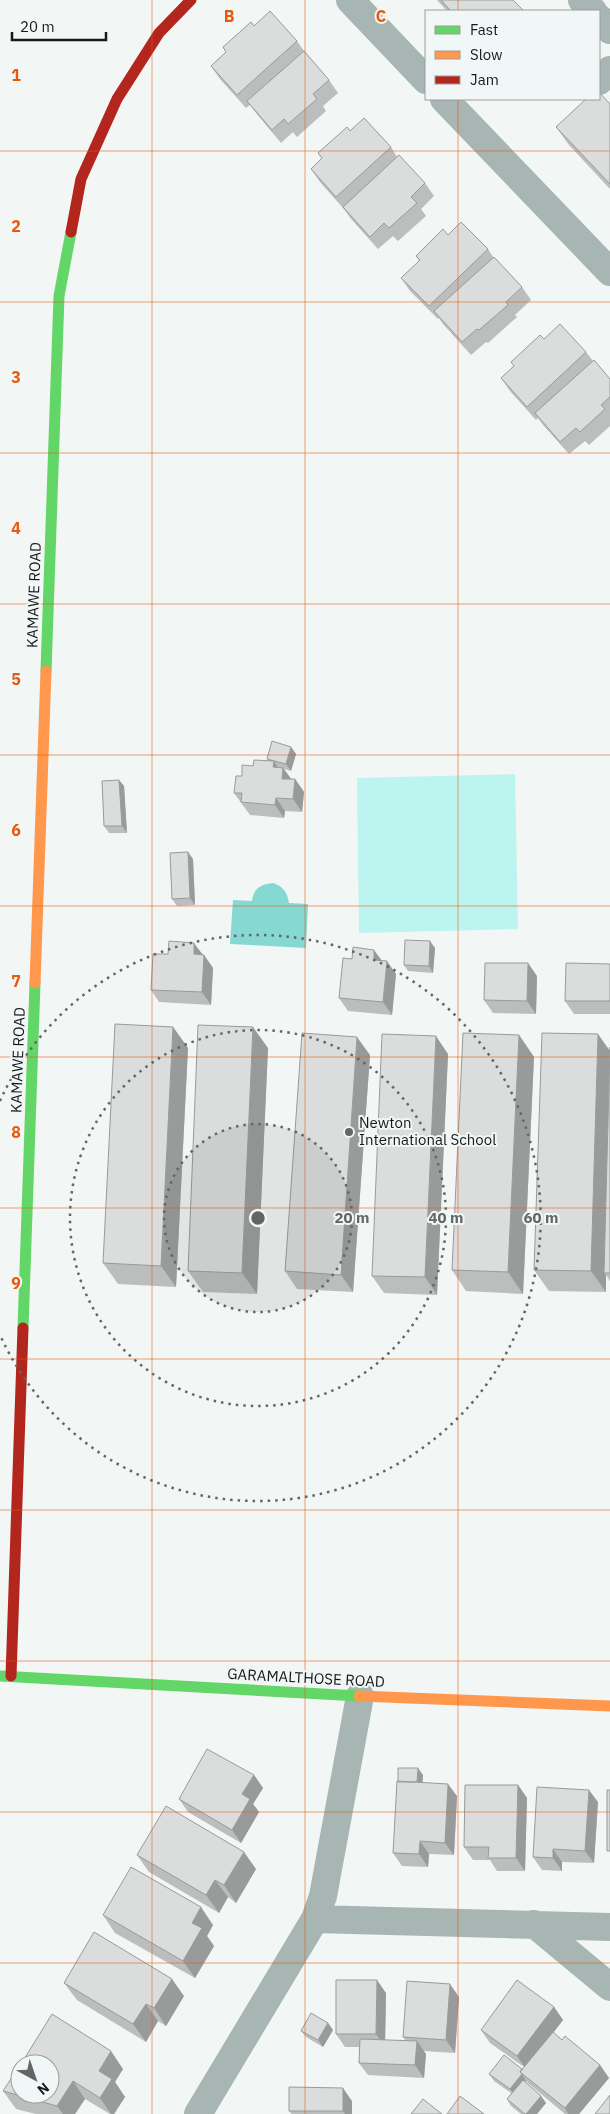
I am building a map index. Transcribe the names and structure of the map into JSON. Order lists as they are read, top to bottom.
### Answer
{
  "streets": {
    "street": ["KAMAWE ROAD", "GARAMALTHOSE ROAD"]
  },
  "crossings": [
    ["KAMAWE ROAD", "GARAMALTHOSE ROAD"]
  ],
  "places": ["Newton International School"],
  "legend": ["Fast", "Slow", "Jam"],
  "scale_bar": "20 m",
  "north": "bottom right",
  "grid": {
    "columns": ["B", "C"],
    "rows": [
      "1",
      "2",
      "3",
      "4",
      "5",
      "6",
      "7",
      "8",
      "9"
    ]
  },
  "rings": ["20 m", "40 m", "60 m"]
}
